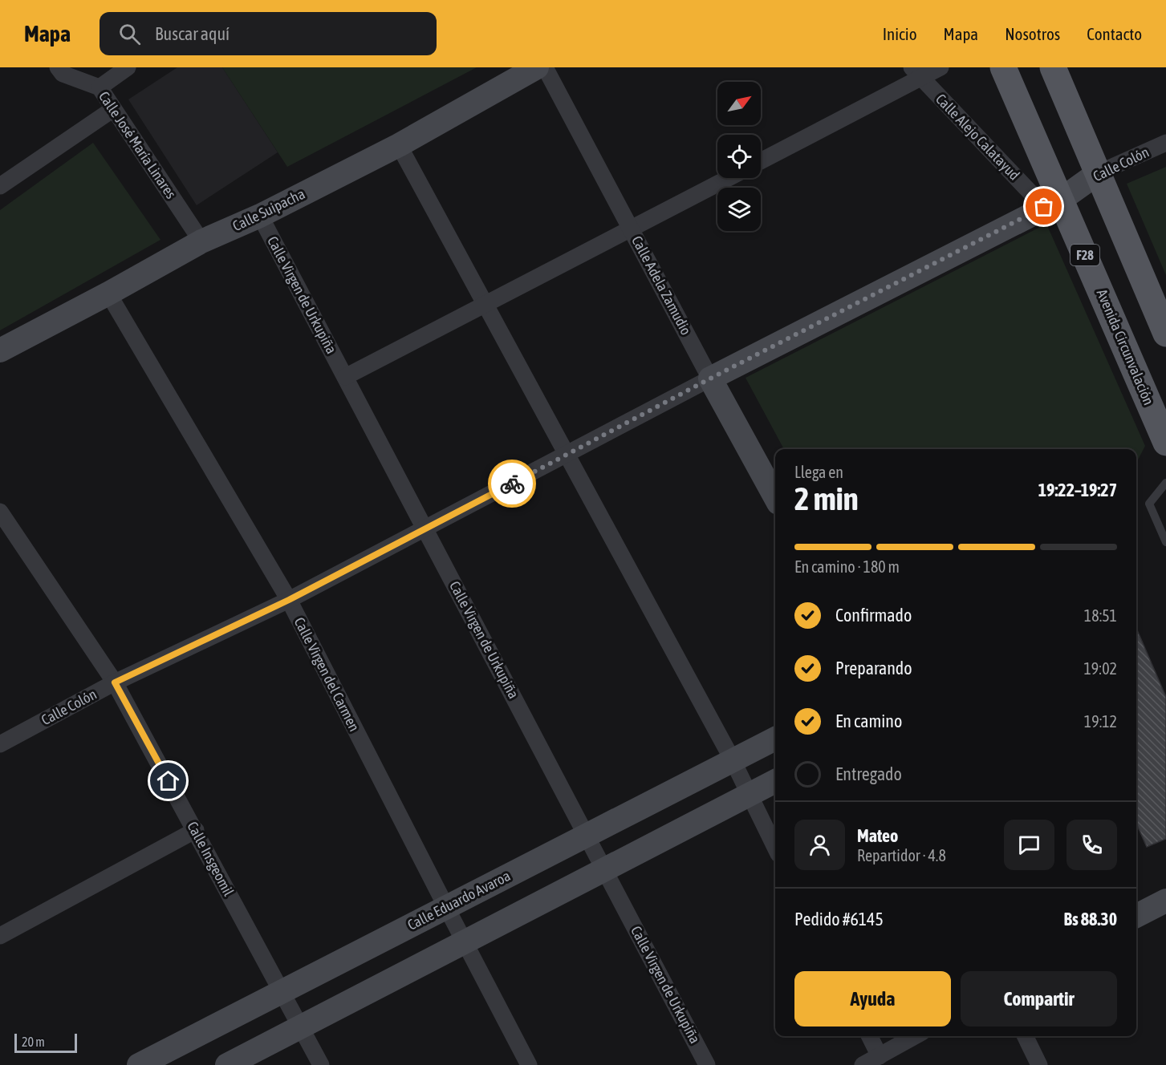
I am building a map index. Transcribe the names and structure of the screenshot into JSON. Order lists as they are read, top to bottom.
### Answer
{
  "streets": {
    "main road": [
      "Calle Colón",
      "Calle Suipacha",
      "F28",
      "Calle Adela Zamudio",
      "Avenida Circunvalación",
      "Calle Eduardo Avaroa"
    ],
    "street": [
      "Calle Alejo Calatayud",
      "Calle José María Linares",
      "Calle Virgen de Urkupiña",
      "Calle Virgen del Carmen",
      "Calle Insgeomil"
    ]
  },
  "crossings": [
    ["Calle Alejo Calatayud", "Calle Colón"],
    ["Calle Alejo Calatayud", "Avenida Circunvalación"],
    ["Calle José María Linares", "Calle Suipacha"],
    ["Calle Colón", "Calle Adela Zamudio"],
    ["Calle Colón", "Calle Virgen de Urkupiña"],
    ["Calle Colón", "Avenida Circunvalación"],
    ["Calle Colón", "Calle Virgen del Carmen"],
    ["Calle Colón", "Calle Insgeomil"],
    ["Calle Suipacha", "Calle Virgen de Urkupiña"],
    ["Calle Suipacha", "Calle Virgen del Carmen"],
    ["Calle Virgen de Urkupiña", "Calle Eduardo Avaroa"],
    ["Calle Virgen del Carmen", "Calle Eduardo Avaroa"],
    ["Calle Insgeomil", "Calle Eduardo Avaroa"]
  ],
  "scale_bar": "20 m",
  "north": "top right",
  "page": {
    "header": "Mapa",
    "search": "Buscar aquí",
    "nav": [
      "Inicio",
      "Mapa",
      "Nosotros",
      "Contacto"
    ],
    "heading": ["2 min", "Llega en", "19:22–19:27"],
    "panel": [
      "Mateo",
      "Repartidor · 4.8",
      "Pedido #6145",
      "Bs 88.30"
    ],
    "bar": "En camino · 180 m",
    "list": [
      ["Confirmado", "18:51"],
      ["Preparando", "19:02"],
      ["En camino", "19:12"],
      "Entregado"
    ],
    "buttons": ["Ayuda", "Compartir"],
    "scale": "20 m"
  }
}
